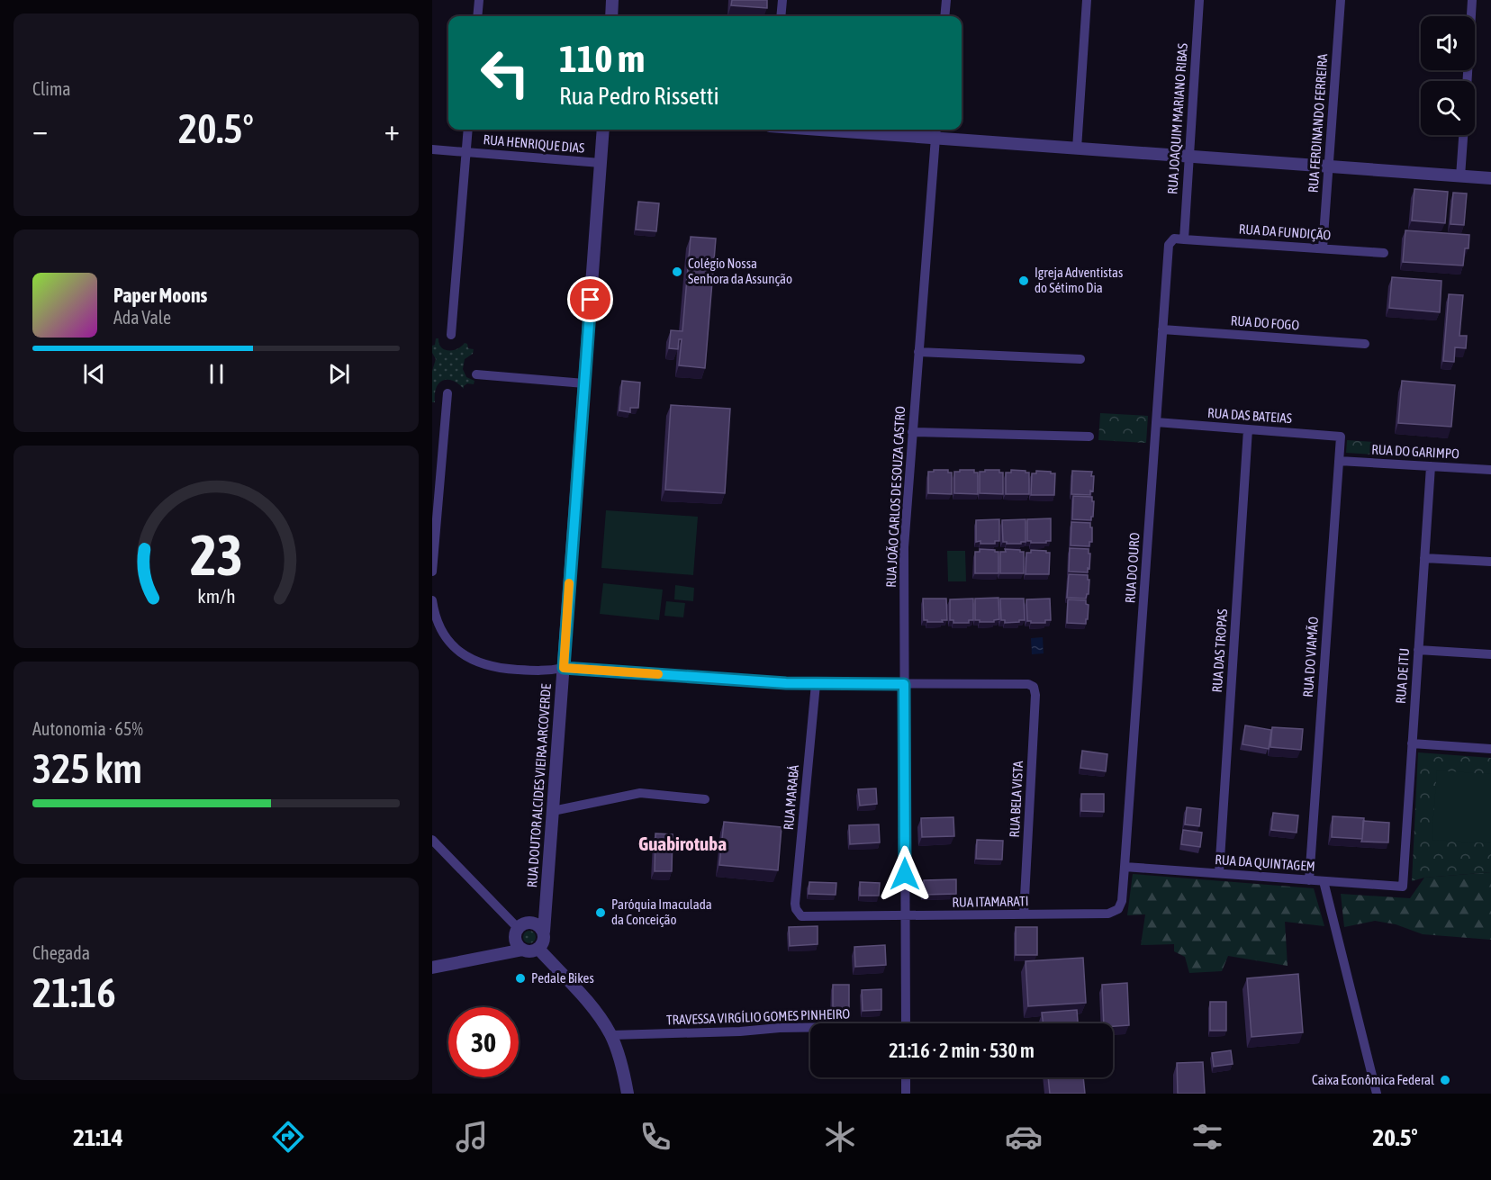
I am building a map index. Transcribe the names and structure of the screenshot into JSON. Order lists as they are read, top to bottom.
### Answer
{
  "streets": {
    "street": [
      "RUA JOAQUIM MARIANO RIBAS",
      "RUA FERDINANDO FERREIRA",
      "RUA HENRIQUE DIAS",
      "RUA DA FUNDIÇÃO",
      "RUA DO FOGO",
      "RUA DAS BATEIAS",
      "RUA DO GARIMPO",
      "RUA JOÃO CARLOS DE SOUZA CASTRO",
      "RUA DO OURO",
      "RUA DAS TROPAS",
      "RUA DO VIAMÃO",
      "RUA DE ITU",
      "RUA DOUTOR ALCIDES VIEIRA ARCOVERDE",
      "RUA MARABÁ",
      "RUA BELA VISTA",
      "RUA DA QUINTAGEM",
      "RUA ITAMARATI",
      "TRAVESSA VIRGÍLIO GOMES PINHEIRO"
    ]
  },
  "crossings": [
    ["RUA JOAQUIM MARIANO RIBAS", "RUA DA FUNDIÇÃO"],
    ["RUA JOAQUIM MARIANO RIBAS", "RUA DO OURO"],
    ["RUA FERDINANDO FERREIRA", "RUA DA FUNDIÇÃO"],
    ["RUA HENRIQUE DIAS", "RUA DOUTOR ALCIDES VIEIRA ARCOVERDE"],
    ["RUA DA FUNDIÇÃO", "RUA DO OURO"],
    ["RUA DO FOGO", "RUA DO OURO"],
    ["RUA DAS BATEIAS", "RUA DO OURO"],
    ["RUA DAS BATEIAS", "RUA DAS TROPAS"],
    ["RUA DAS BATEIAS", "RUA DO VIAMÃO"],
    ["RUA DO GARIMPO", "RUA DO VIAMÃO"],
    ["RUA DO GARIMPO", "RUA DE ITU"],
    ["RUA JOÃO CARLOS DE SOUZA CASTRO", "RUA BELA VISTA"],
    ["RUA JOÃO CARLOS DE SOUZA CASTRO", "RUA ITAMARATI"],
    ["RUA DO OURO", "RUA DA QUINTAGEM"],
    ["RUA DO OURO", "RUA ITAMARATI"],
    ["RUA DAS TROPAS", "RUA DA QUINTAGEM"],
    ["RUA DO VIAMÃO", "RUA DA QUINTAGEM"],
    ["RUA DE ITU", "RUA DA QUINTAGEM"],
    ["RUA MARABÁ", "RUA ITAMARATI"],
    ["RUA BELA VISTA", "RUA ITAMARATI"]
  ],
  "districts": ["Guabirotuba"],
  "places": [
    "Colégio Nossa Senhora da Assunção",
    "Igreja Adventistas do Sétimo Dia",
    "Paróquia Imaculada da Conceição",
    "Pedale Bikes",
    "Caixa Econômica Federal"
  ],
  "page": {
    "tile": [
      "Clima",
      ["Autonomia · 65%", "325 km"],
      ["Chegada", "21:16"]
    ],
    "turn": ["110 m", "Rua Pedro Rissetti"],
    "heat": ["−", "20.5°", "+"],
    "song": ["Paper Moons", "Ada Vale"],
    "limit": "30",
    "trip": "21:16 · 2 min · 530 m",
    "tabs": ["21:14", "20.5°"],
    "gauge": ["23", "km/h"]
  }
}
